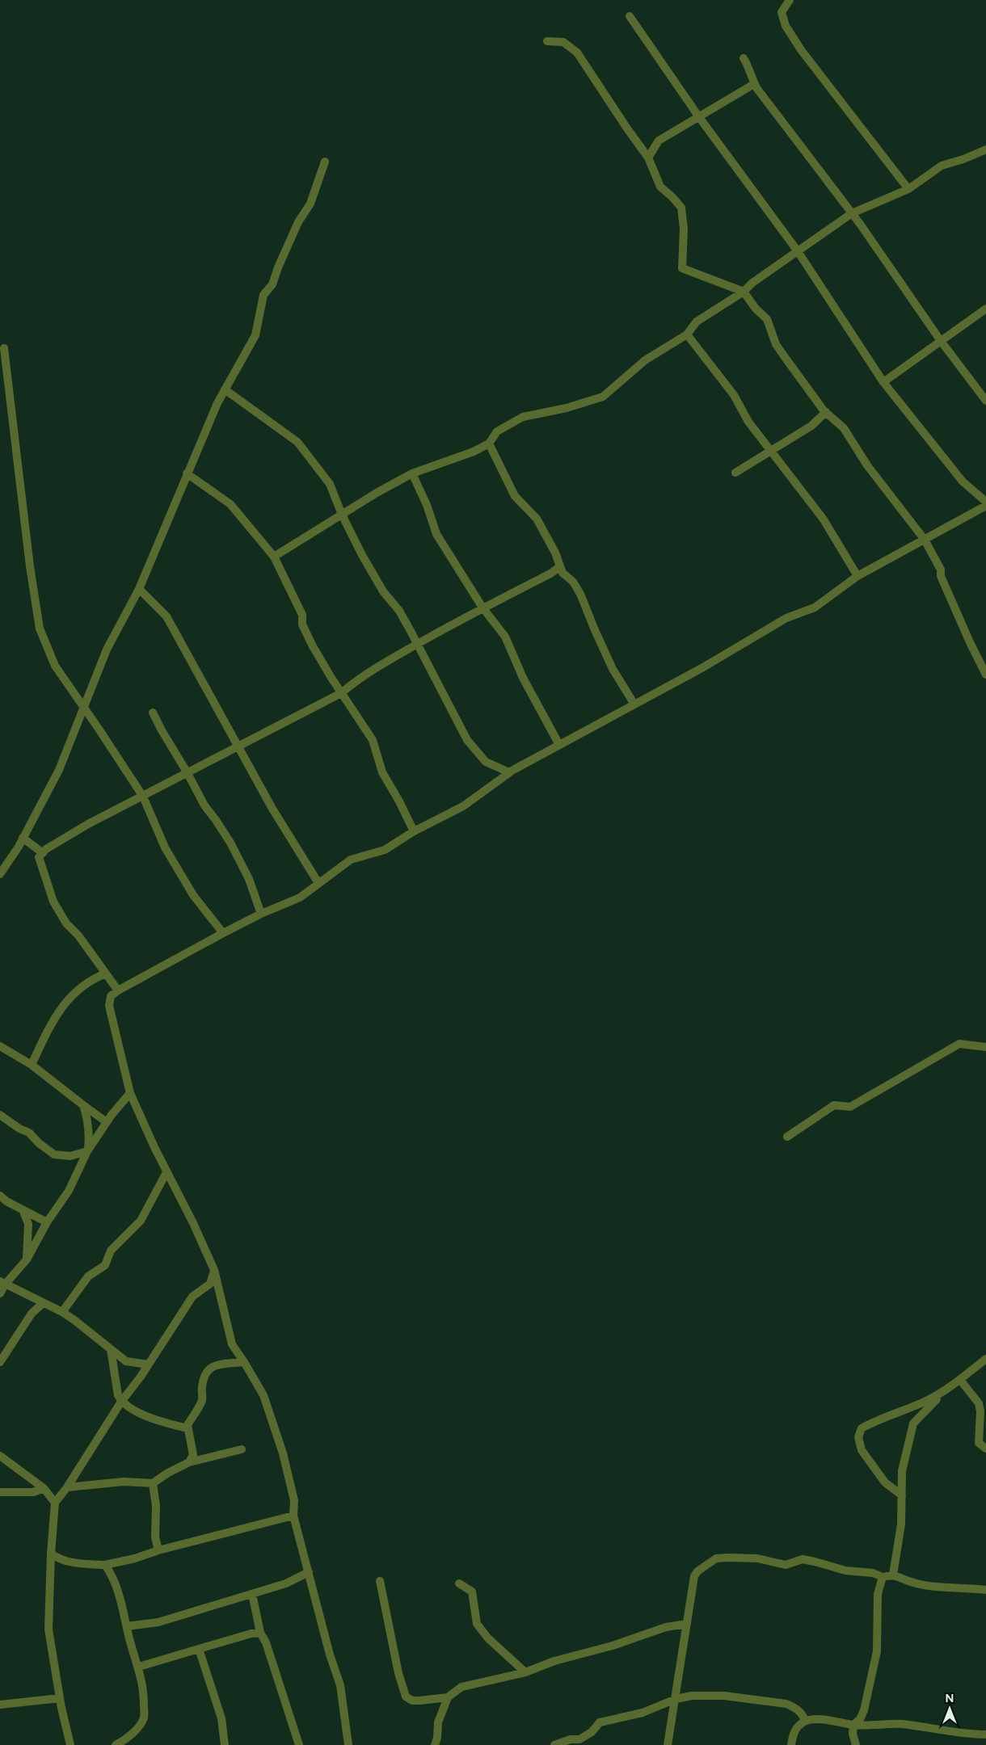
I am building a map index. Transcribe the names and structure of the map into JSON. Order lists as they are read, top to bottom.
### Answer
{
  "north": "top"
}
